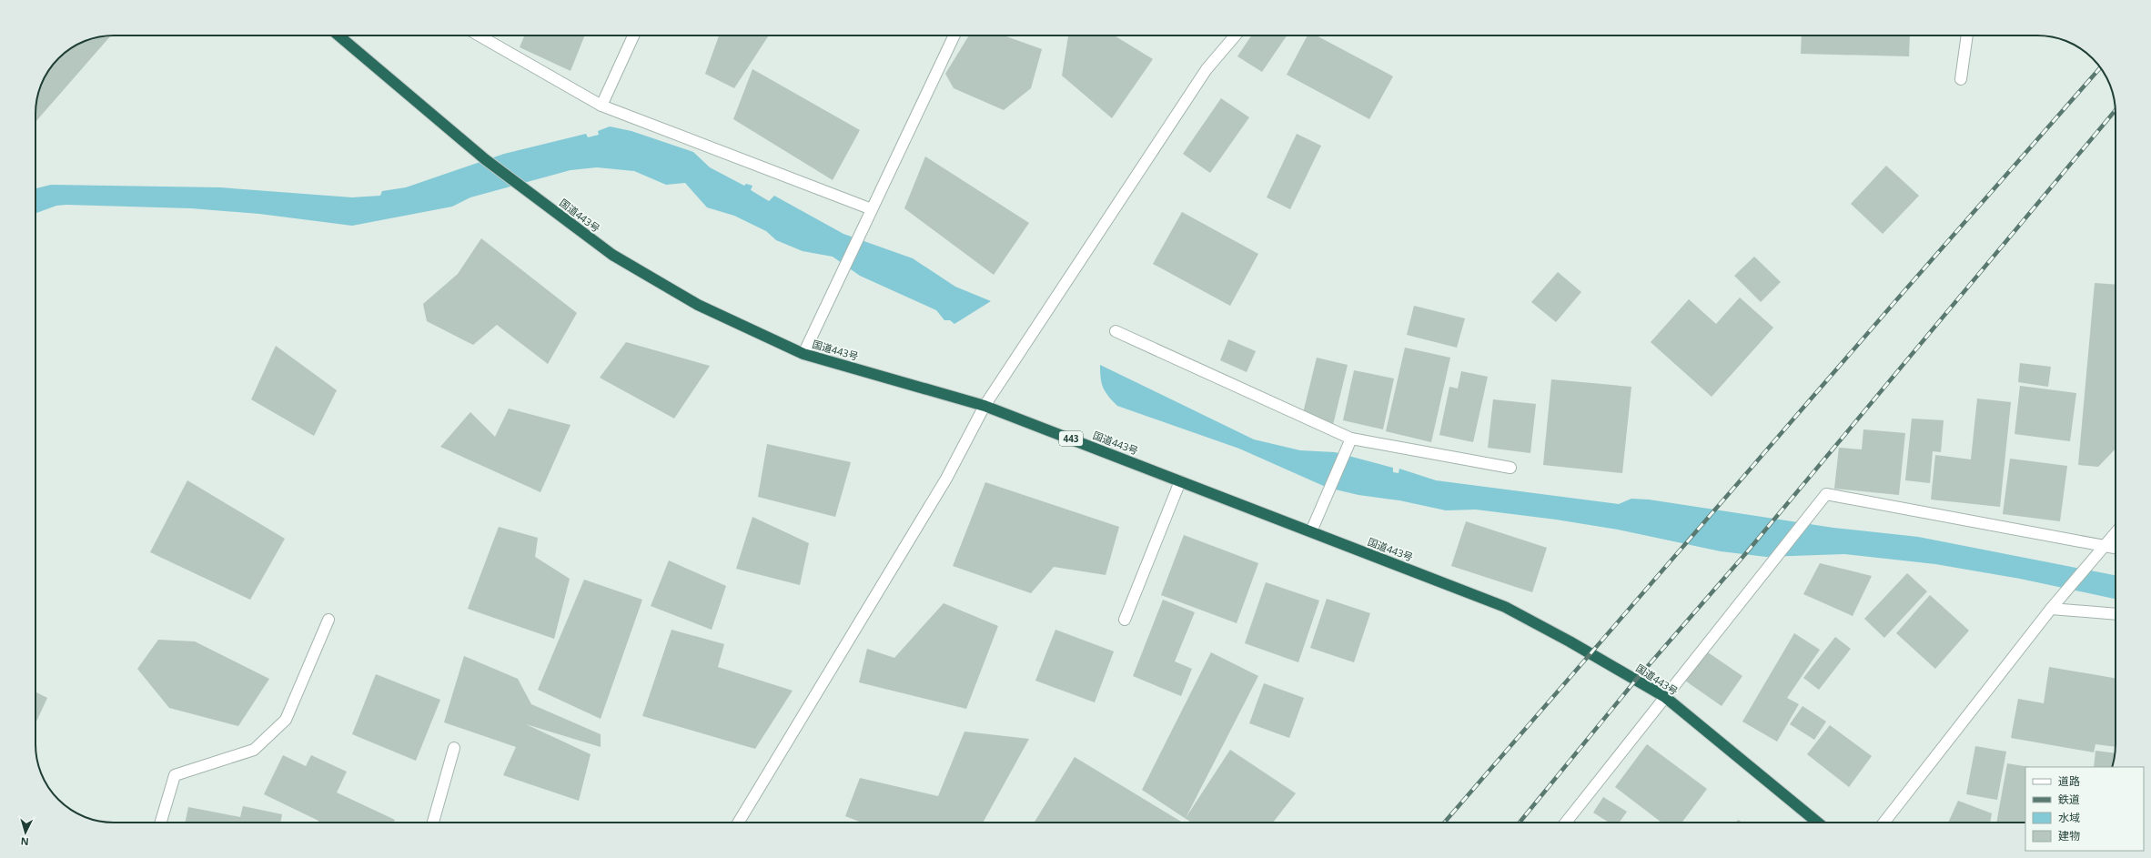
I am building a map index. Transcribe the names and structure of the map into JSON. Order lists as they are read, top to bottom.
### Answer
{
  "streets": {
    "highway": ["国道443号", "443"]
  },
  "legend": [
    "道路",
    "鉄道",
    "水域",
    "建物"
  ],
  "north": "bottom"
}
